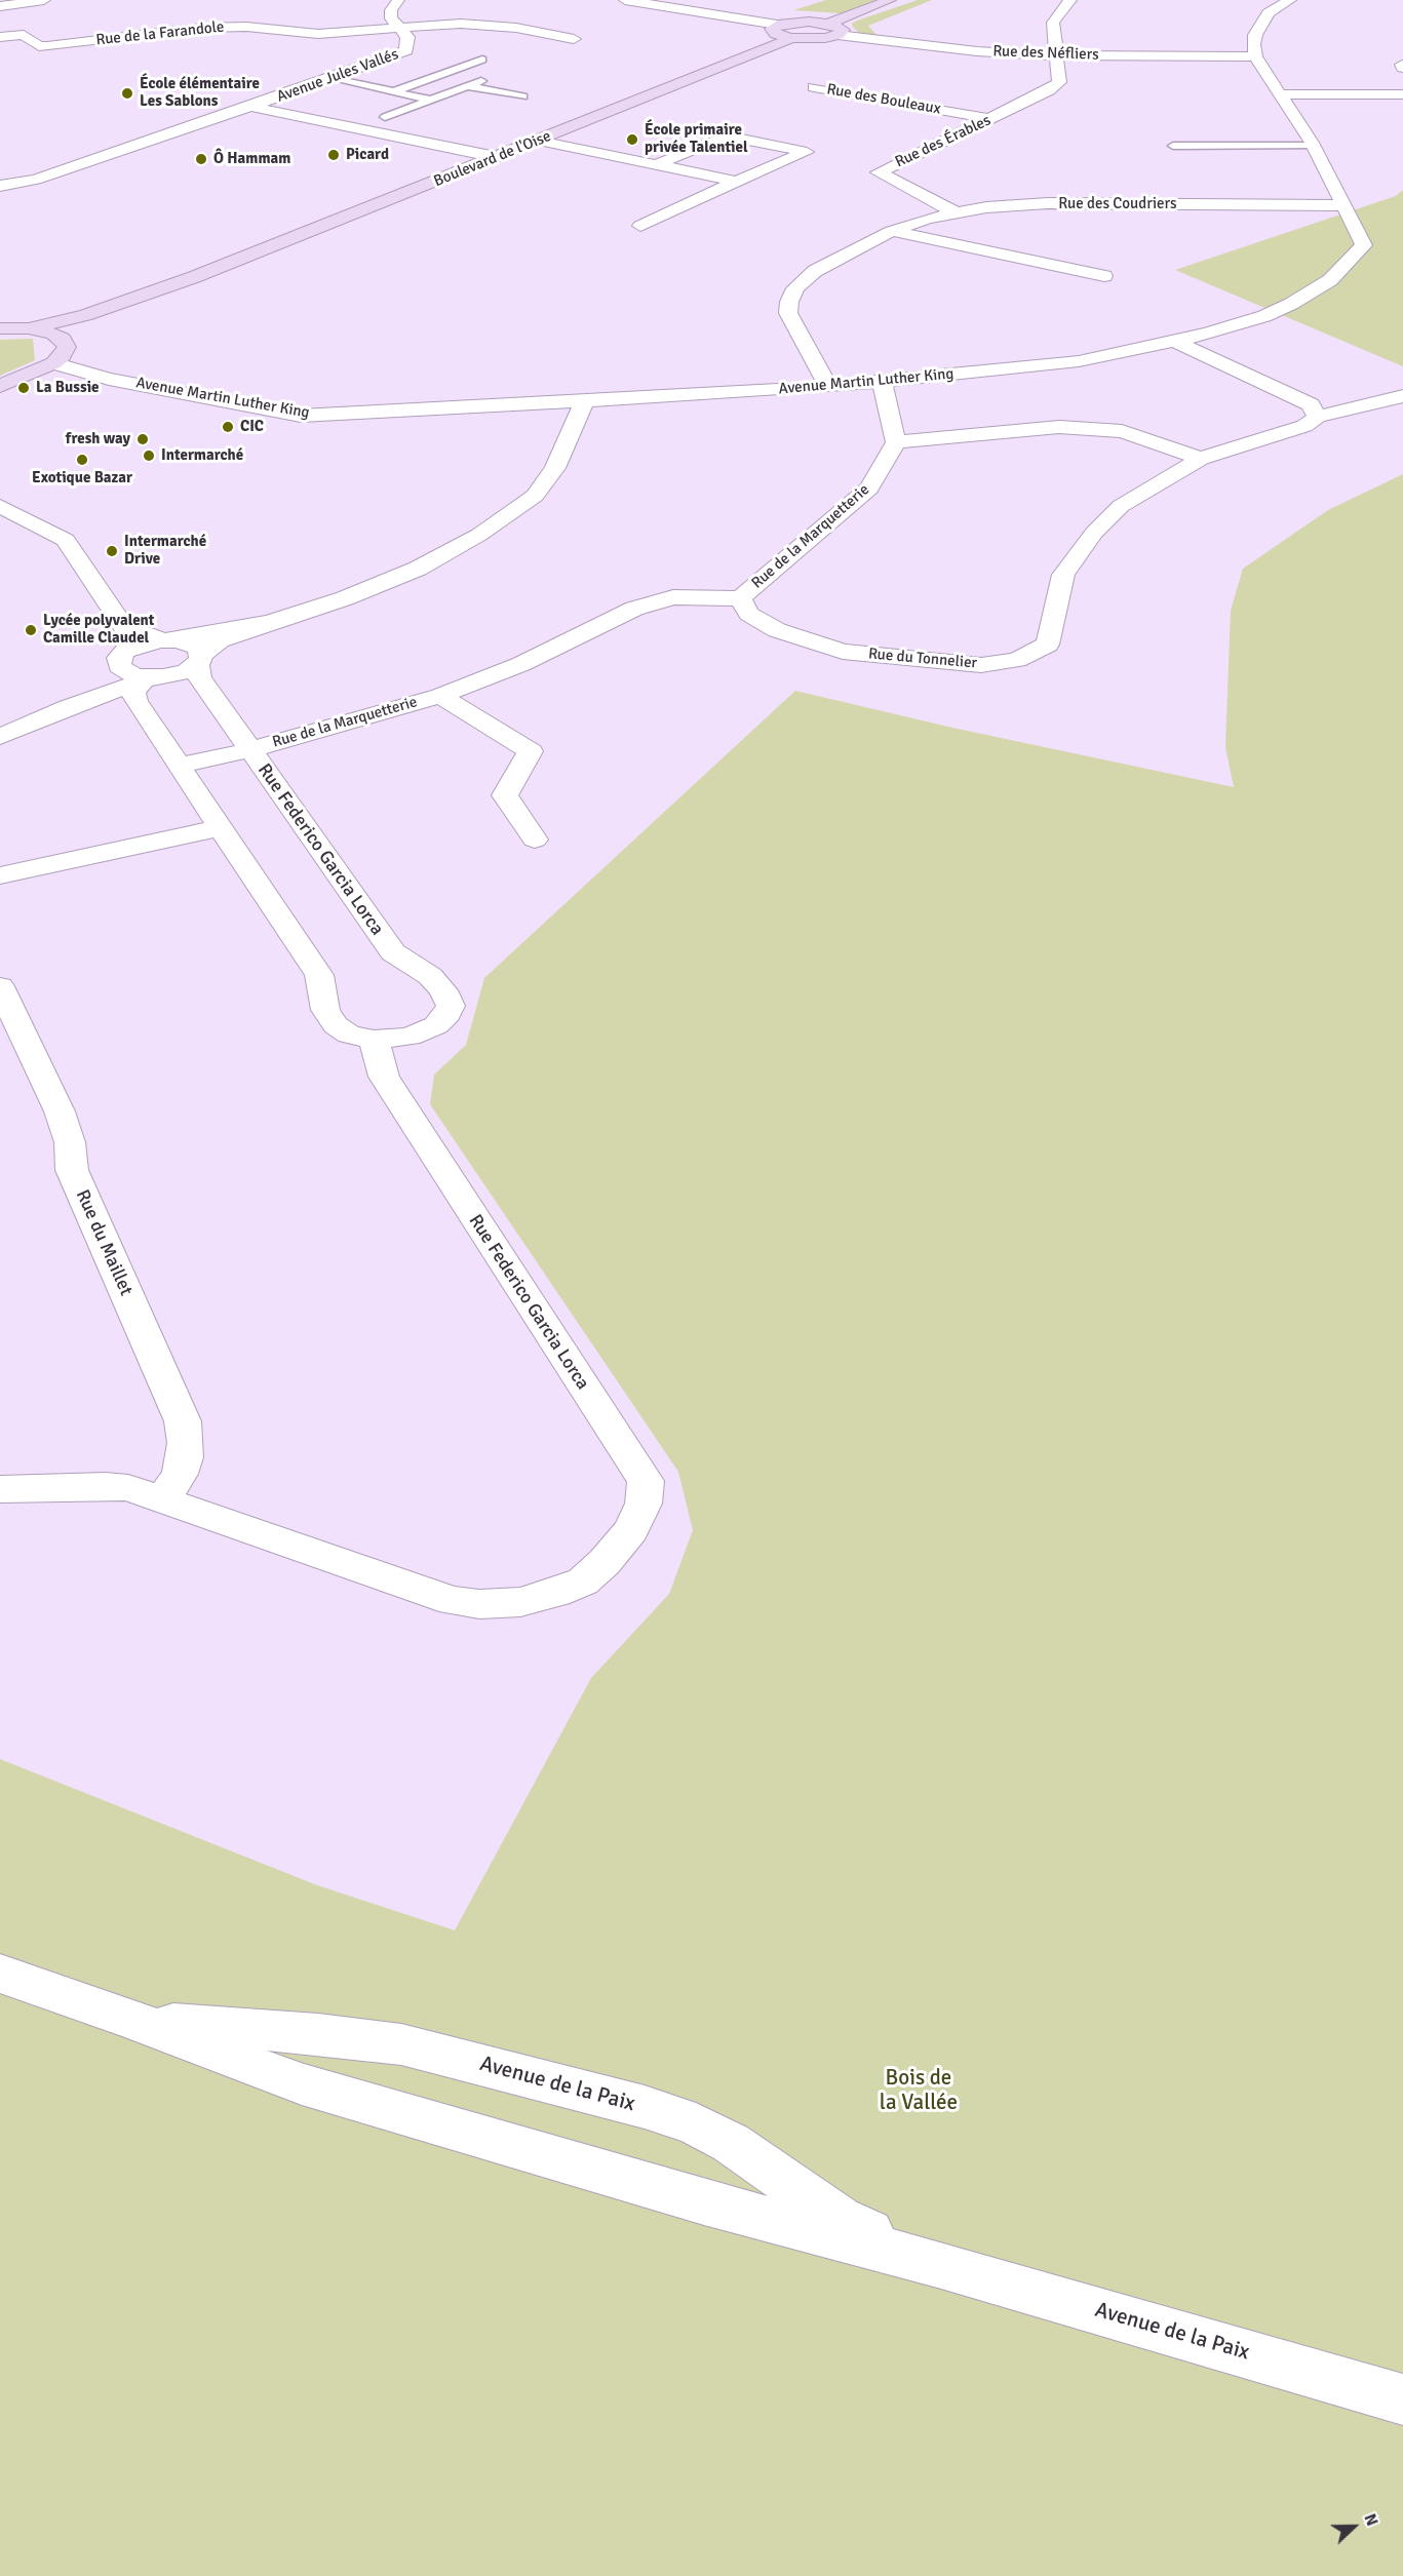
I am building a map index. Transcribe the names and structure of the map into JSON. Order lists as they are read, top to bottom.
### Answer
{
  "streets": {
    "main road": ["Boulevard de l'Oise"],
    "street": [
      "Rue de la Farandole",
      "Rue des Néfliers",
      "Avenue Jules Vallés",
      "Rue des Bouleaux",
      "Rue des Érables",
      "Rue des Coudriers",
      "Avenue Martin Luther King",
      "Rue de la Marquetterie",
      "Rue du Tonnelier",
      "Rue Federico Garcia Lorca",
      "Rue du Maillet",
      "Avenue de la Paix"
    ]
  },
  "crossings": [
    ["Rue de la Farandole", "Avenue Jules Vallés"],
    ["Rue des Néfliers", "Rue des Érables"],
    ["Rue des Néfliers", "Avenue Martin Luther King"],
    ["Rue des Bouleaux", "Rue des Érables"],
    ["Rue des Érables", "Rue des Coudriers"],
    ["Rue des Coudriers", "Avenue Martin Luther King"],
    ["Rue de la Marquetterie", "Rue du Tonnelier"],
    ["Rue de la Marquetterie", "Rue Federico Garcia Lorca"],
    ["Rue Federico Garcia Lorca", "Rue du Maillet"]
  ],
  "parks": ["Bois de la Vallée"],
  "places": [
    "École élémentaire Les Sablons",
    "École primaire privée Talentiel",
    "Picard",
    "Ô Hammam",
    "La Bussie",
    "CIC",
    "fresh way",
    "Intermarché",
    "Exotique Bazar",
    "Intermarché Drive",
    "Lycée polyvalent Camille Claudel"
  ],
  "north": "right"
}
